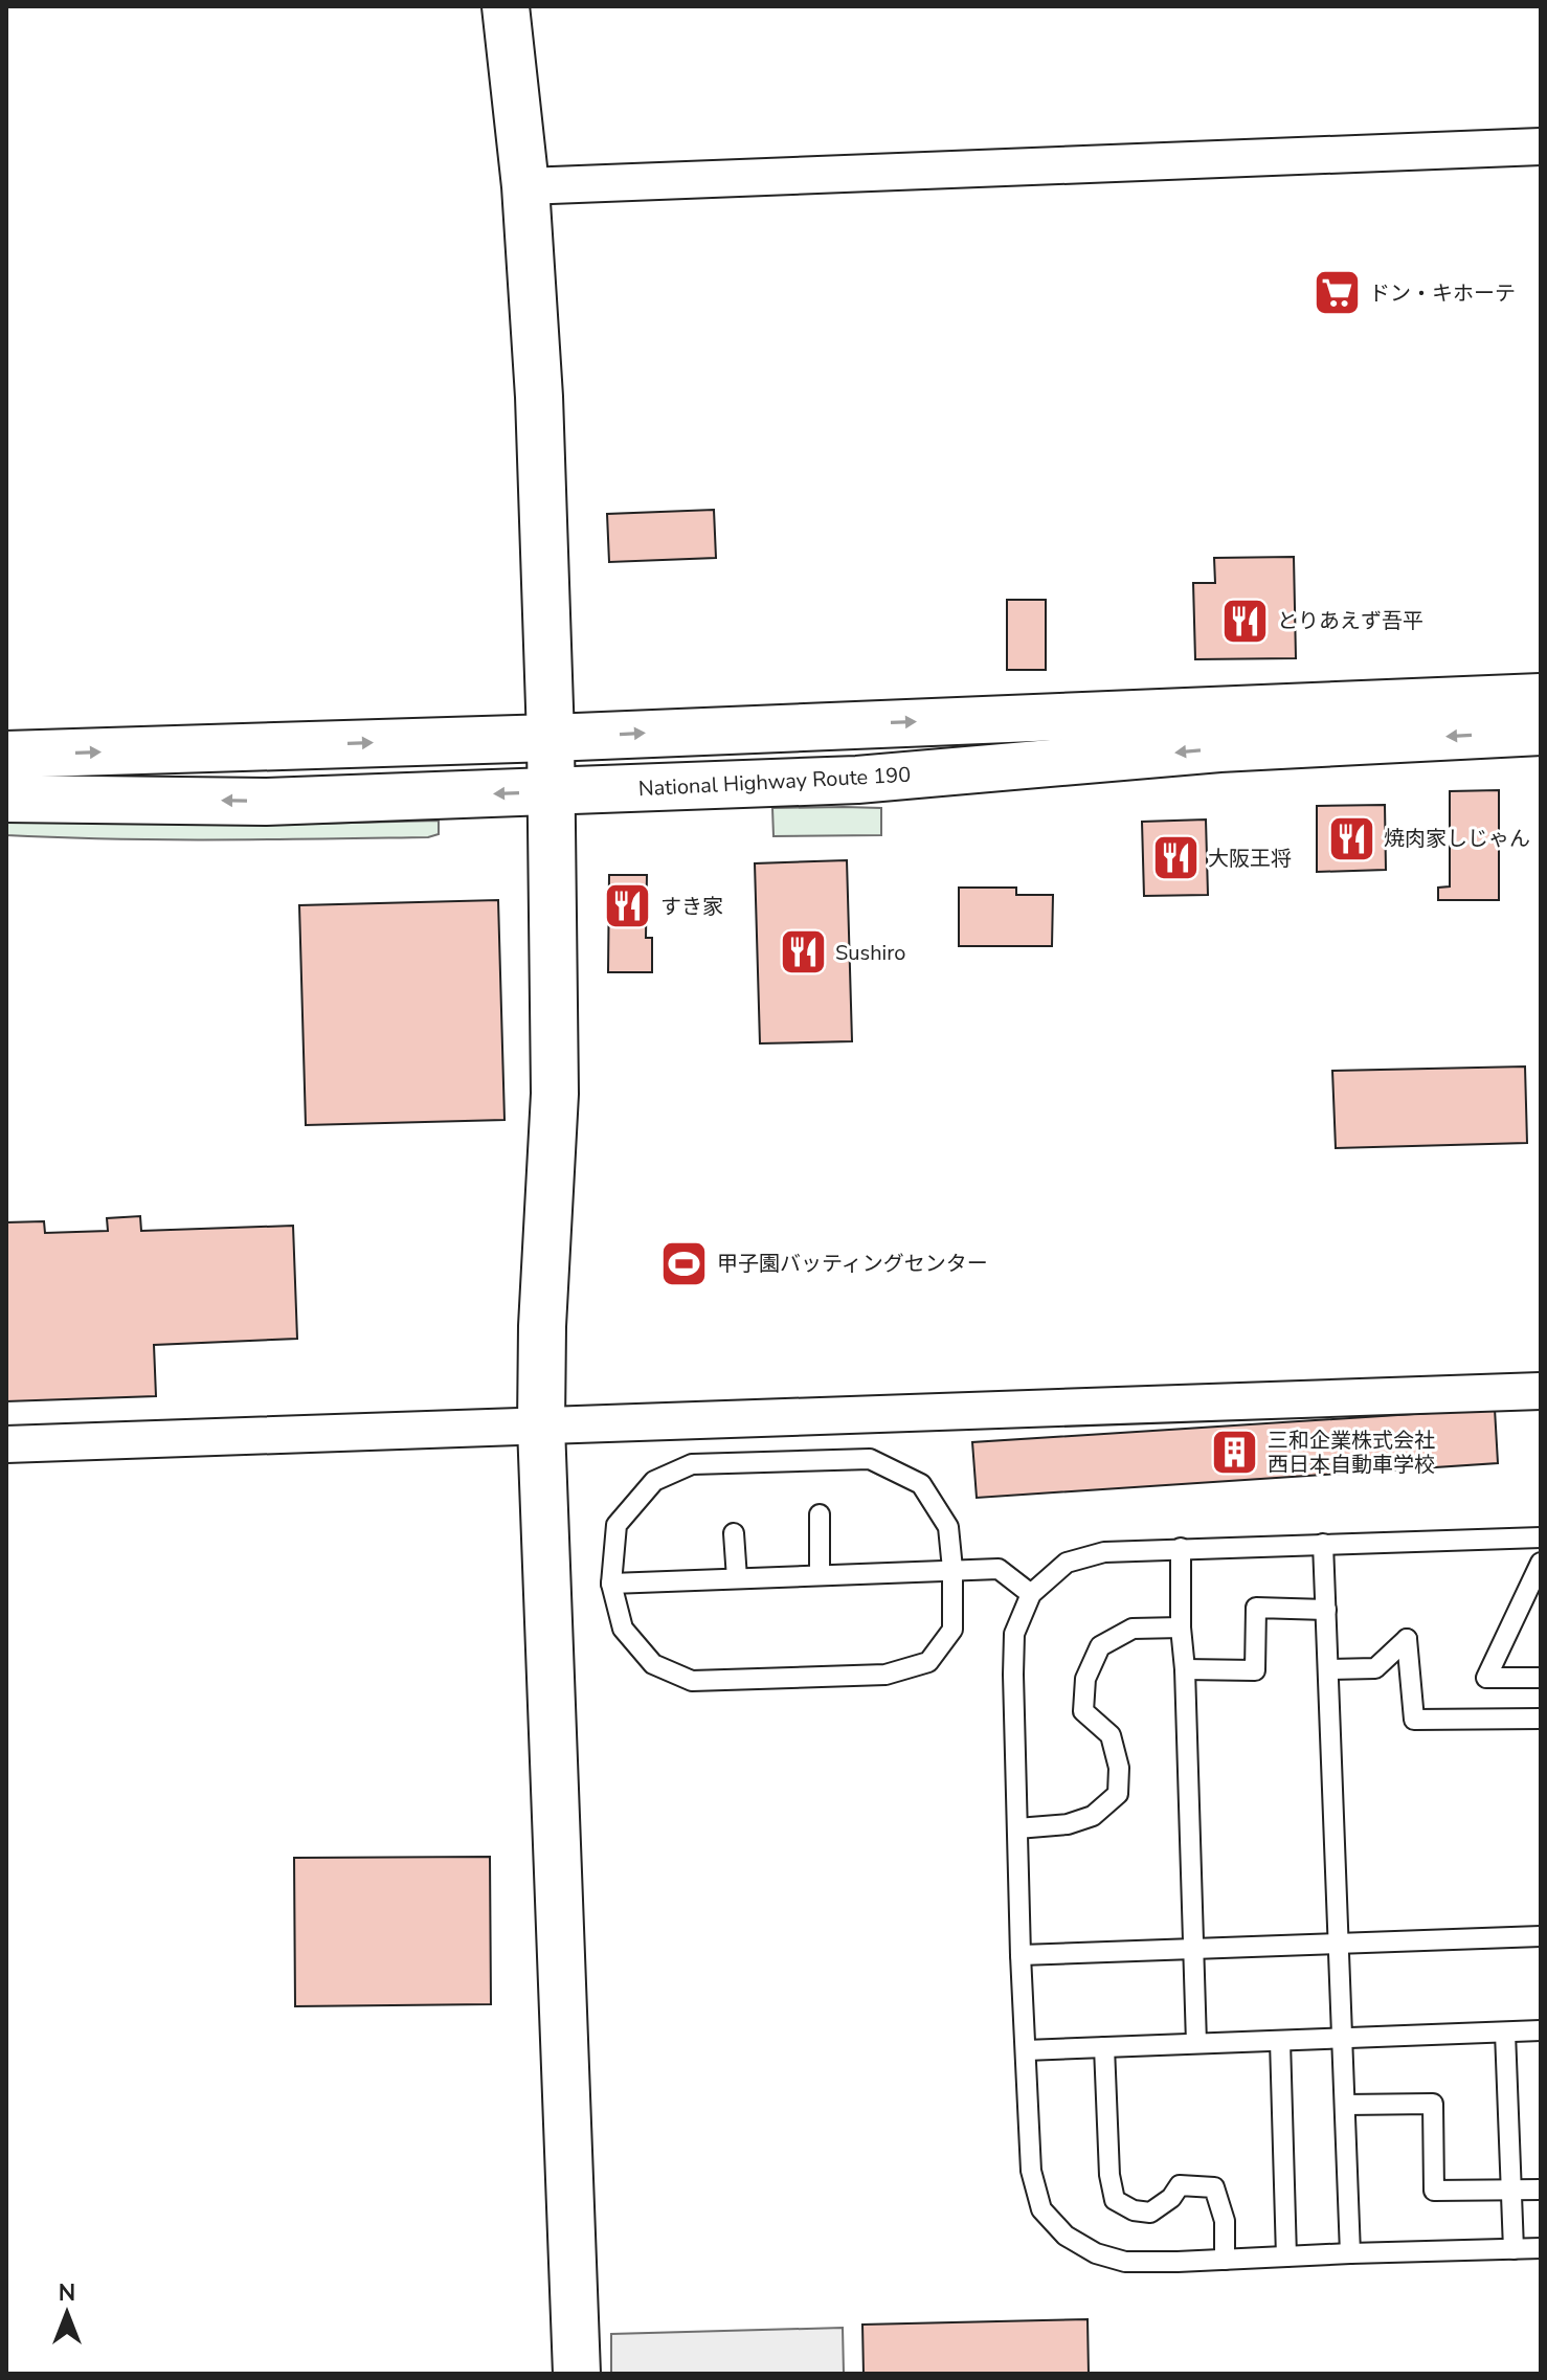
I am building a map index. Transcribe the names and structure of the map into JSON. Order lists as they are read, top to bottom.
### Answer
{
  "streets": {
    "main road": ["National Highway Route 190"]
  },
  "places": {
    "supermarket": ["ドン・キホーテ"],
    "restaurant": [
      "とりあえず吾平",
      "焼肉家しじゃん",
      "大阪王将",
      "すき家",
      "Sushiro"
    ],
    "sports": ["甲子園バッティングセンター"],
    "building": ["三和企業株式会社 西日本自動車学校"]
  },
  "north": "top"
}
